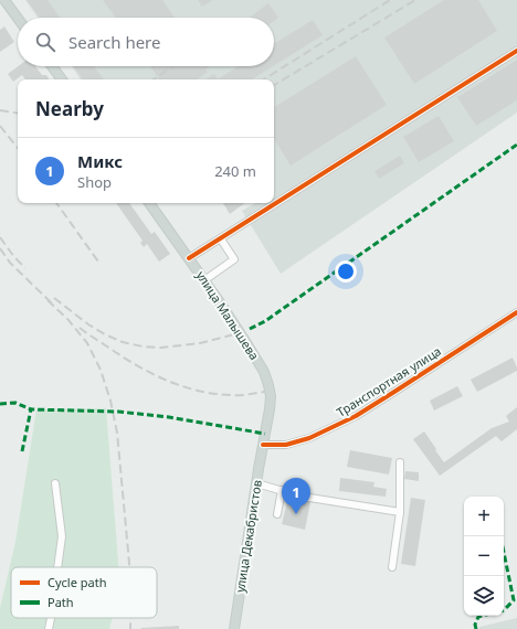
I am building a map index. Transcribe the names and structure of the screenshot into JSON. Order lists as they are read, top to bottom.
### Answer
{
  "streets": {
    "main road": ["улица Малышева", "улица Декабристов"],
    "street": ["Транспортная улица"]
  },
  "crossings": [
    ["улица Малышева", "Транспортная улица"],
    ["улица Малышева", "улица Декабристов"],
    ["Транспортная улица", "улица Декабристов"]
  ],
  "legend": ["Cycle path", "Path"],
  "page": {
    "search": "Search here",
    "heading": "Nearby",
    "list": [
      {
        "mark": "1",
        "name": "Микс",
        "note": "Shop",
        "value": "240 m"
      }
    ],
    "pins": "1",
    "map_buttons": ["+", "−"]
  }
}
